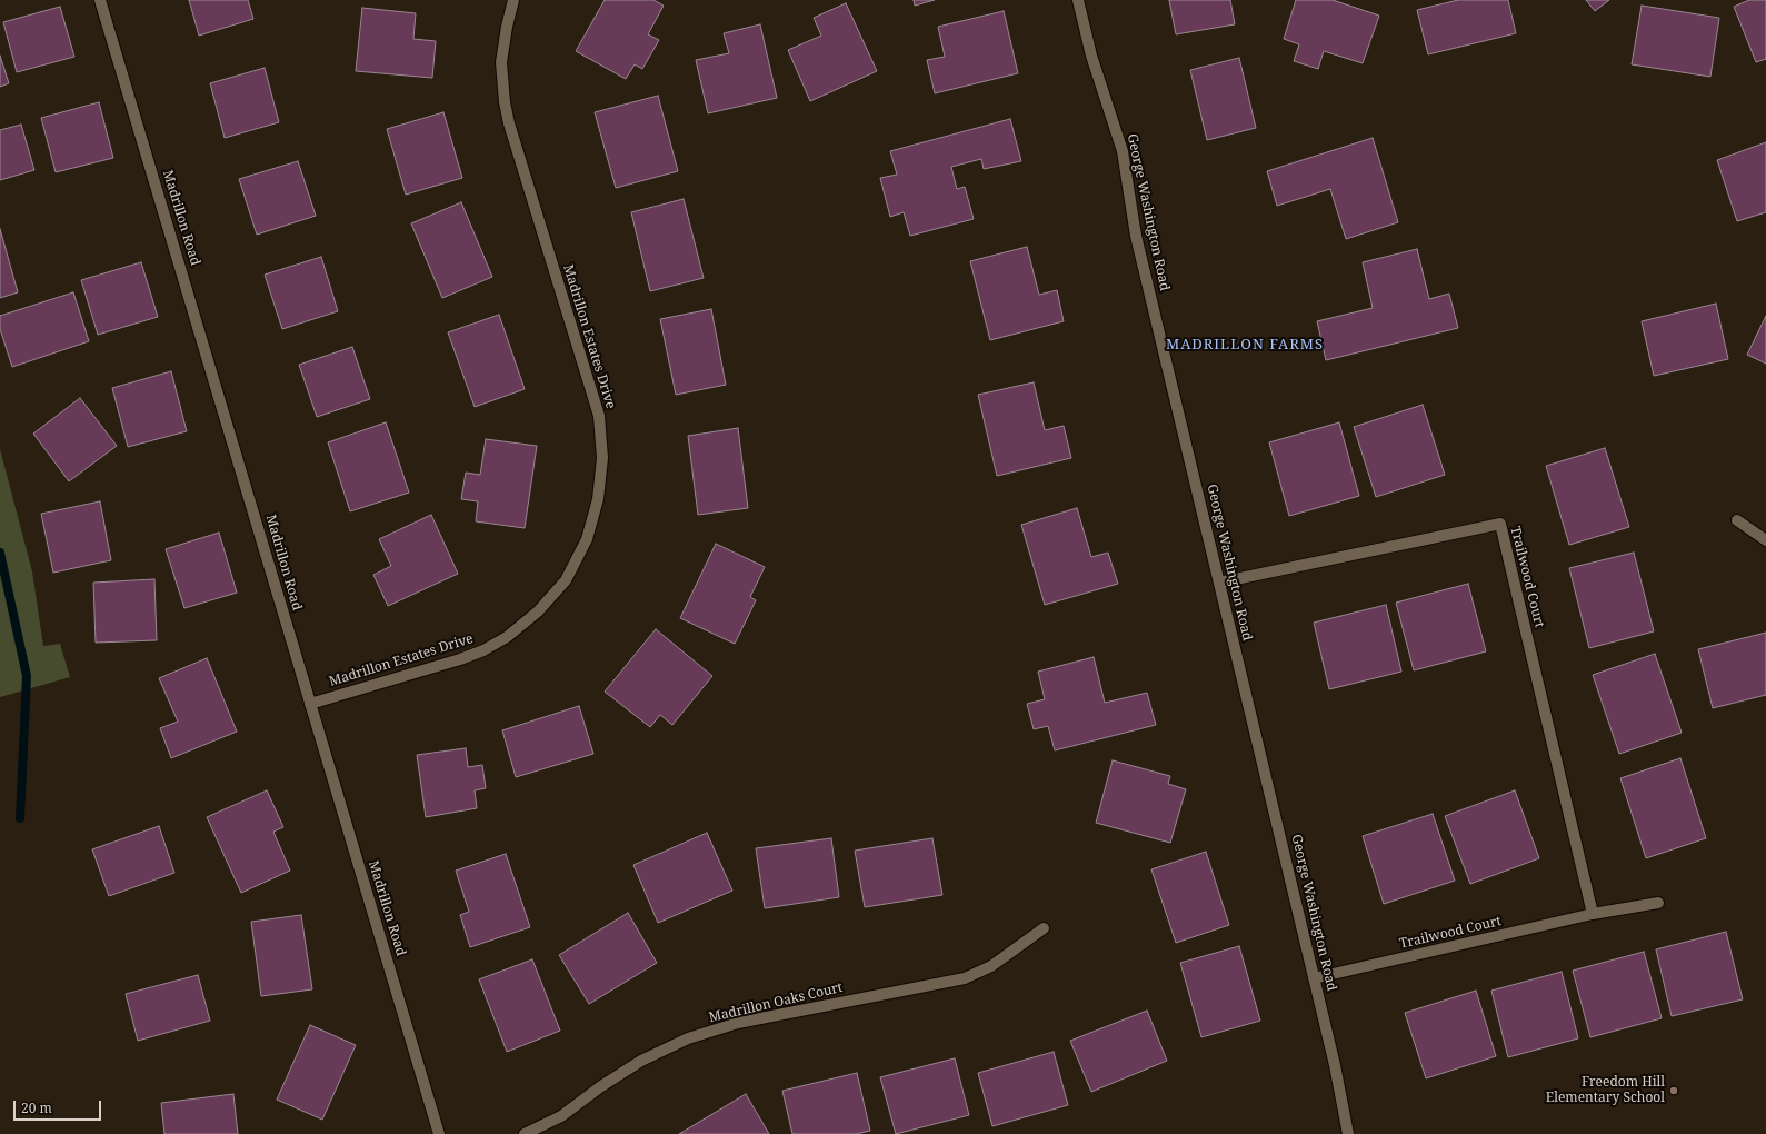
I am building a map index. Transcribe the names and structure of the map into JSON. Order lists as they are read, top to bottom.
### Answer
{
  "streets": {
    "street": [
      "George Washington Road",
      "Madrillon Road",
      "Madrillon Estates Drive",
      "Trailwood Court",
      "Madrillon Oaks Court"
    ]
  },
  "crossings": [
    ["George Washington Road", "Trailwood Court"],
    ["Madrillon Road", "Madrillon Estates Drive"]
  ],
  "districts": ["MADRILLON FARMS"],
  "places": ["Freedom Hill Elementary School"],
  "scale_bar": "20 m"
}
